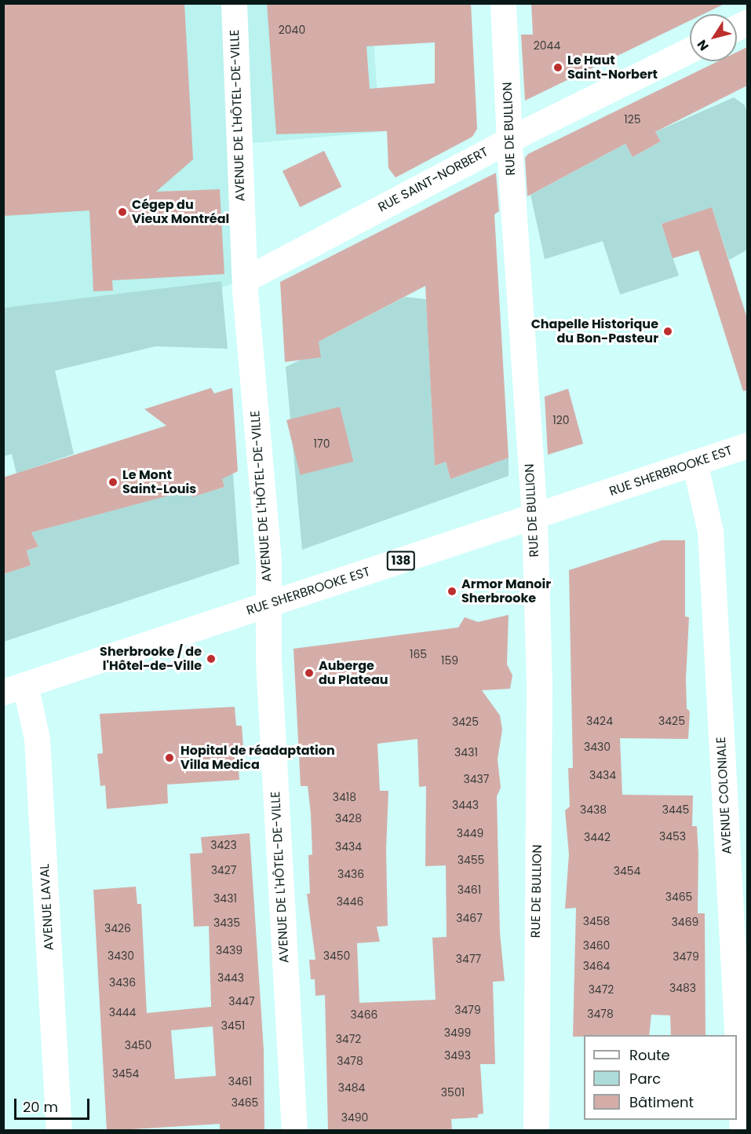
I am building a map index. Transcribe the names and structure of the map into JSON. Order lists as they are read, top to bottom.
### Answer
{
  "streets": {
    "street": [
      "AVENUE DE L'HÔTEL-DE-VILLE",
      "RUE DE BULLION",
      "RUE SAINT-NORBERT",
      "RUE SHERBROOKE EST",
      "138",
      "AVENUE COLONIALE",
      "AVENUE LAVAL"
    ]
  },
  "crossings": [
    ["AVENUE DE L'HÔTEL-DE-VILLE", "RUE SAINT-NORBERT"],
    ["AVENUE DE L'HÔTEL-DE-VILLE", "RUE SHERBROOKE EST"],
    ["RUE DE BULLION", "RUE SAINT-NORBERT"],
    ["RUE DE BULLION", "RUE SHERBROOKE EST"],
    ["RUE SHERBROOKE EST", "AVENUE COLONIALE"],
    ["RUE SHERBROOKE EST", "AVENUE LAVAL"]
  ],
  "places": [
    "Le Haut Saint-Norbert",
    "Cégep du Vieux Montréal",
    "Chapelle Historique du Bon-Pasteur",
    "Le Mont Saint-Louis",
    "Armor Manoir Sherbrooke",
    "Sherbrooke / de l'Hôtel-de-Ville",
    "Auberge du Plateau",
    "Hopital de réadaptation Villa Medica"
  ],
  "house_numbers": [
    "2040",
    "2044",
    "125",
    "120",
    "170",
    "165",
    "159",
    "3424",
    "3425",
    "3425",
    "3430",
    "3431",
    "3434",
    "3437",
    "3418",
    "3443",
    "3438",
    "3445",
    "3428",
    "3449",
    "3453",
    "3442",
    "3423",
    "3434",
    "3455",
    "3427",
    "3454",
    "3436",
    "3461",
    "3465",
    "3431",
    "3446",
    "3467",
    "3458",
    "3469",
    "3435",
    "3426",
    "3460",
    "3439",
    "3430",
    "3450",
    "3479",
    "3477",
    "3464",
    "3443",
    "3436",
    "3483",
    "3472",
    "3447",
    "3479",
    "3444",
    "3478",
    "3466",
    "3451",
    "3499",
    "3472",
    "3450",
    "3493",
    "3478",
    "3454",
    "3461",
    "3484",
    "3501",
    "3465",
    "3490"
  ],
  "legend": ["Route", "Parc", "Bâtiment"],
  "scale_bar": "20 m",
  "north": "bottom left"
}
